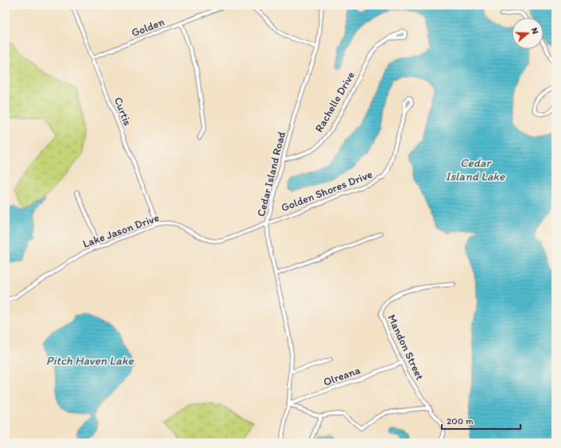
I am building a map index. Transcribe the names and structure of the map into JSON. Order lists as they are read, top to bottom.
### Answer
{
  "streets": {
    "street": [
      "Golden",
      "Rachelle Drive",
      "Curtis",
      "Cedar Island Road",
      "Golden Shores Drive",
      "Lake Jason Drive",
      "Mandon Street",
      "Olreana"
    ]
  },
  "crossings": [
    ["Golden", "Curtis"],
    ["Rachelle Drive", "Cedar Island Road"],
    ["Curtis", "Lake Jason Drive"],
    ["Cedar Island Road", "Golden Shores Drive"],
    ["Cedar Island Road", "Lake Jason Drive"],
    ["Cedar Island Road", "Olreana"],
    ["Golden Shores Drive", "Lake Jason Drive"],
    ["Mandon Street", "Olreana"]
  ],
  "water": ["Cedar Island Lake", "Pitch Haven Lake"],
  "scale_bar": "200 m",
  "north": "right"
}
